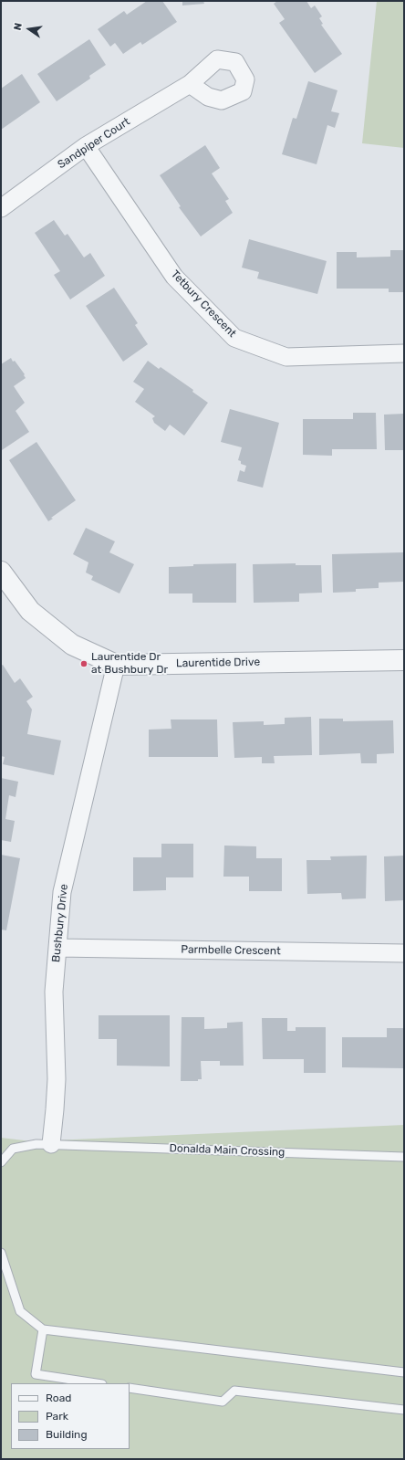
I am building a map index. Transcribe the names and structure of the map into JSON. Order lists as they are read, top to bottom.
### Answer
{
  "streets": {
    "street": [
      "Sandpiper Court",
      "Tetbury Crescent",
      "Laurentide Drive",
      "Bushbury Drive",
      "Parmbelle Crescent"
    ],
    "lane": ["Donalda Main Crossing"]
  },
  "crossings": [
    ["Sandpiper Court", "Tetbury Crescent"],
    ["Laurentide Drive", "Bushbury Drive"],
    ["Bushbury Drive", "Parmbelle Crescent"],
    ["Bushbury Drive", "Donalda Main Crossing"]
  ],
  "places": ["Laurentide Dr at Bushbury Dr"],
  "legend": ["Road", "Park", "Building"],
  "north": "left"
}
